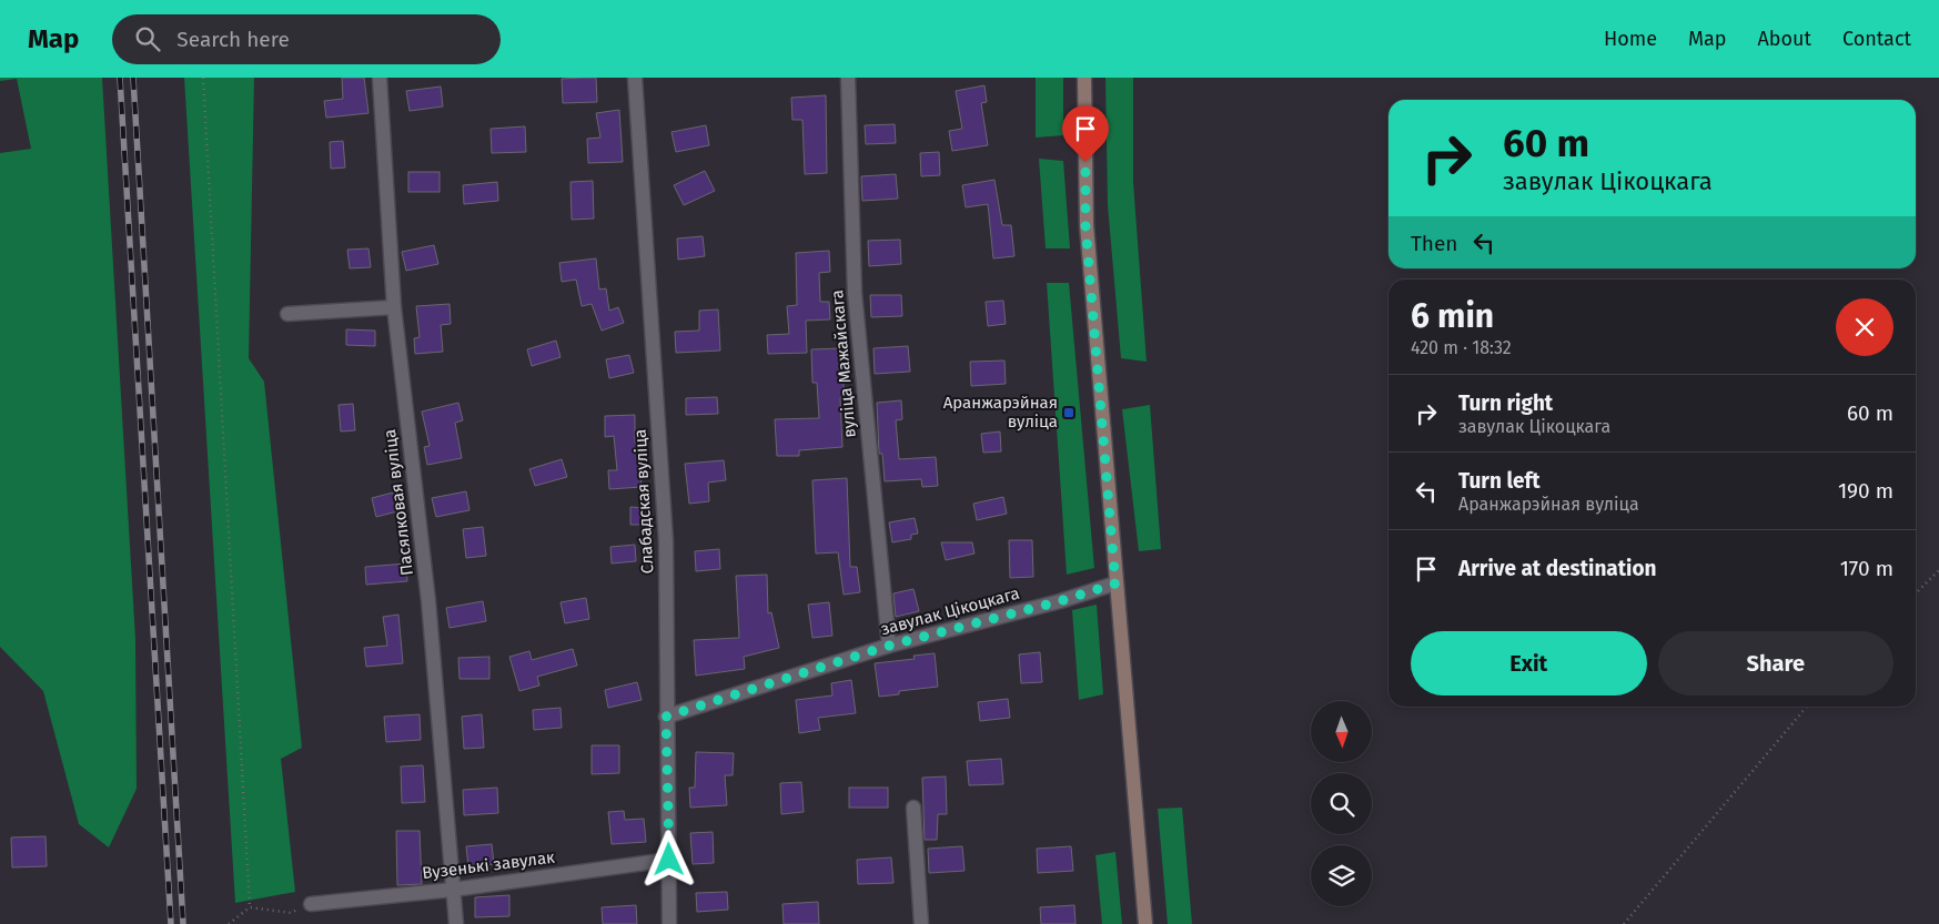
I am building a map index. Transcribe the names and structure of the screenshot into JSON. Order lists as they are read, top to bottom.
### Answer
{
  "streets": {
    "street": [
      "вуліца Мажайскага",
      "Слабадская вуліца",
      "Пасялковая вуліца",
      "завулак Цікоцкага",
      "Вузенькі завулак"
    ]
  },
  "crossings": [
    ["вуліца Мажайскага", "завулак Цікоцкага"],
    ["Слабадская вуліца", "завулак Цікоцкага"],
    ["Слабадская вуліца", "Вузенькі завулак"],
    ["Пасялковая вуліца", "Вузенькі завулак"]
  ],
  "places": {
    "transit": ["Аранжарэйная вуліца"]
  },
  "north": "bottom",
  "page": {
    "header": "Map",
    "search": "Search here",
    "nav": [
      "Home",
      "Map",
      "About",
      "Contact"
    ],
    "turn": ["60 m", "завулак Цікоцкага"],
    "then": "Then",
    "heading": ["6 min", "420 m · 18:32"],
    "list": [
      {
        "name": "Turn right",
        "note": "завулак Цікоцкага",
        "value": "60 m"
      },
      {
        "name": "Turn left",
        "note": "Аранжарэйная вуліца",
        "value": "190 m"
      },
      {
        "name": "Arrive at destination",
        "value": "170 m"
      }
    ],
    "buttons": ["Exit", "Share"]
  }
}
